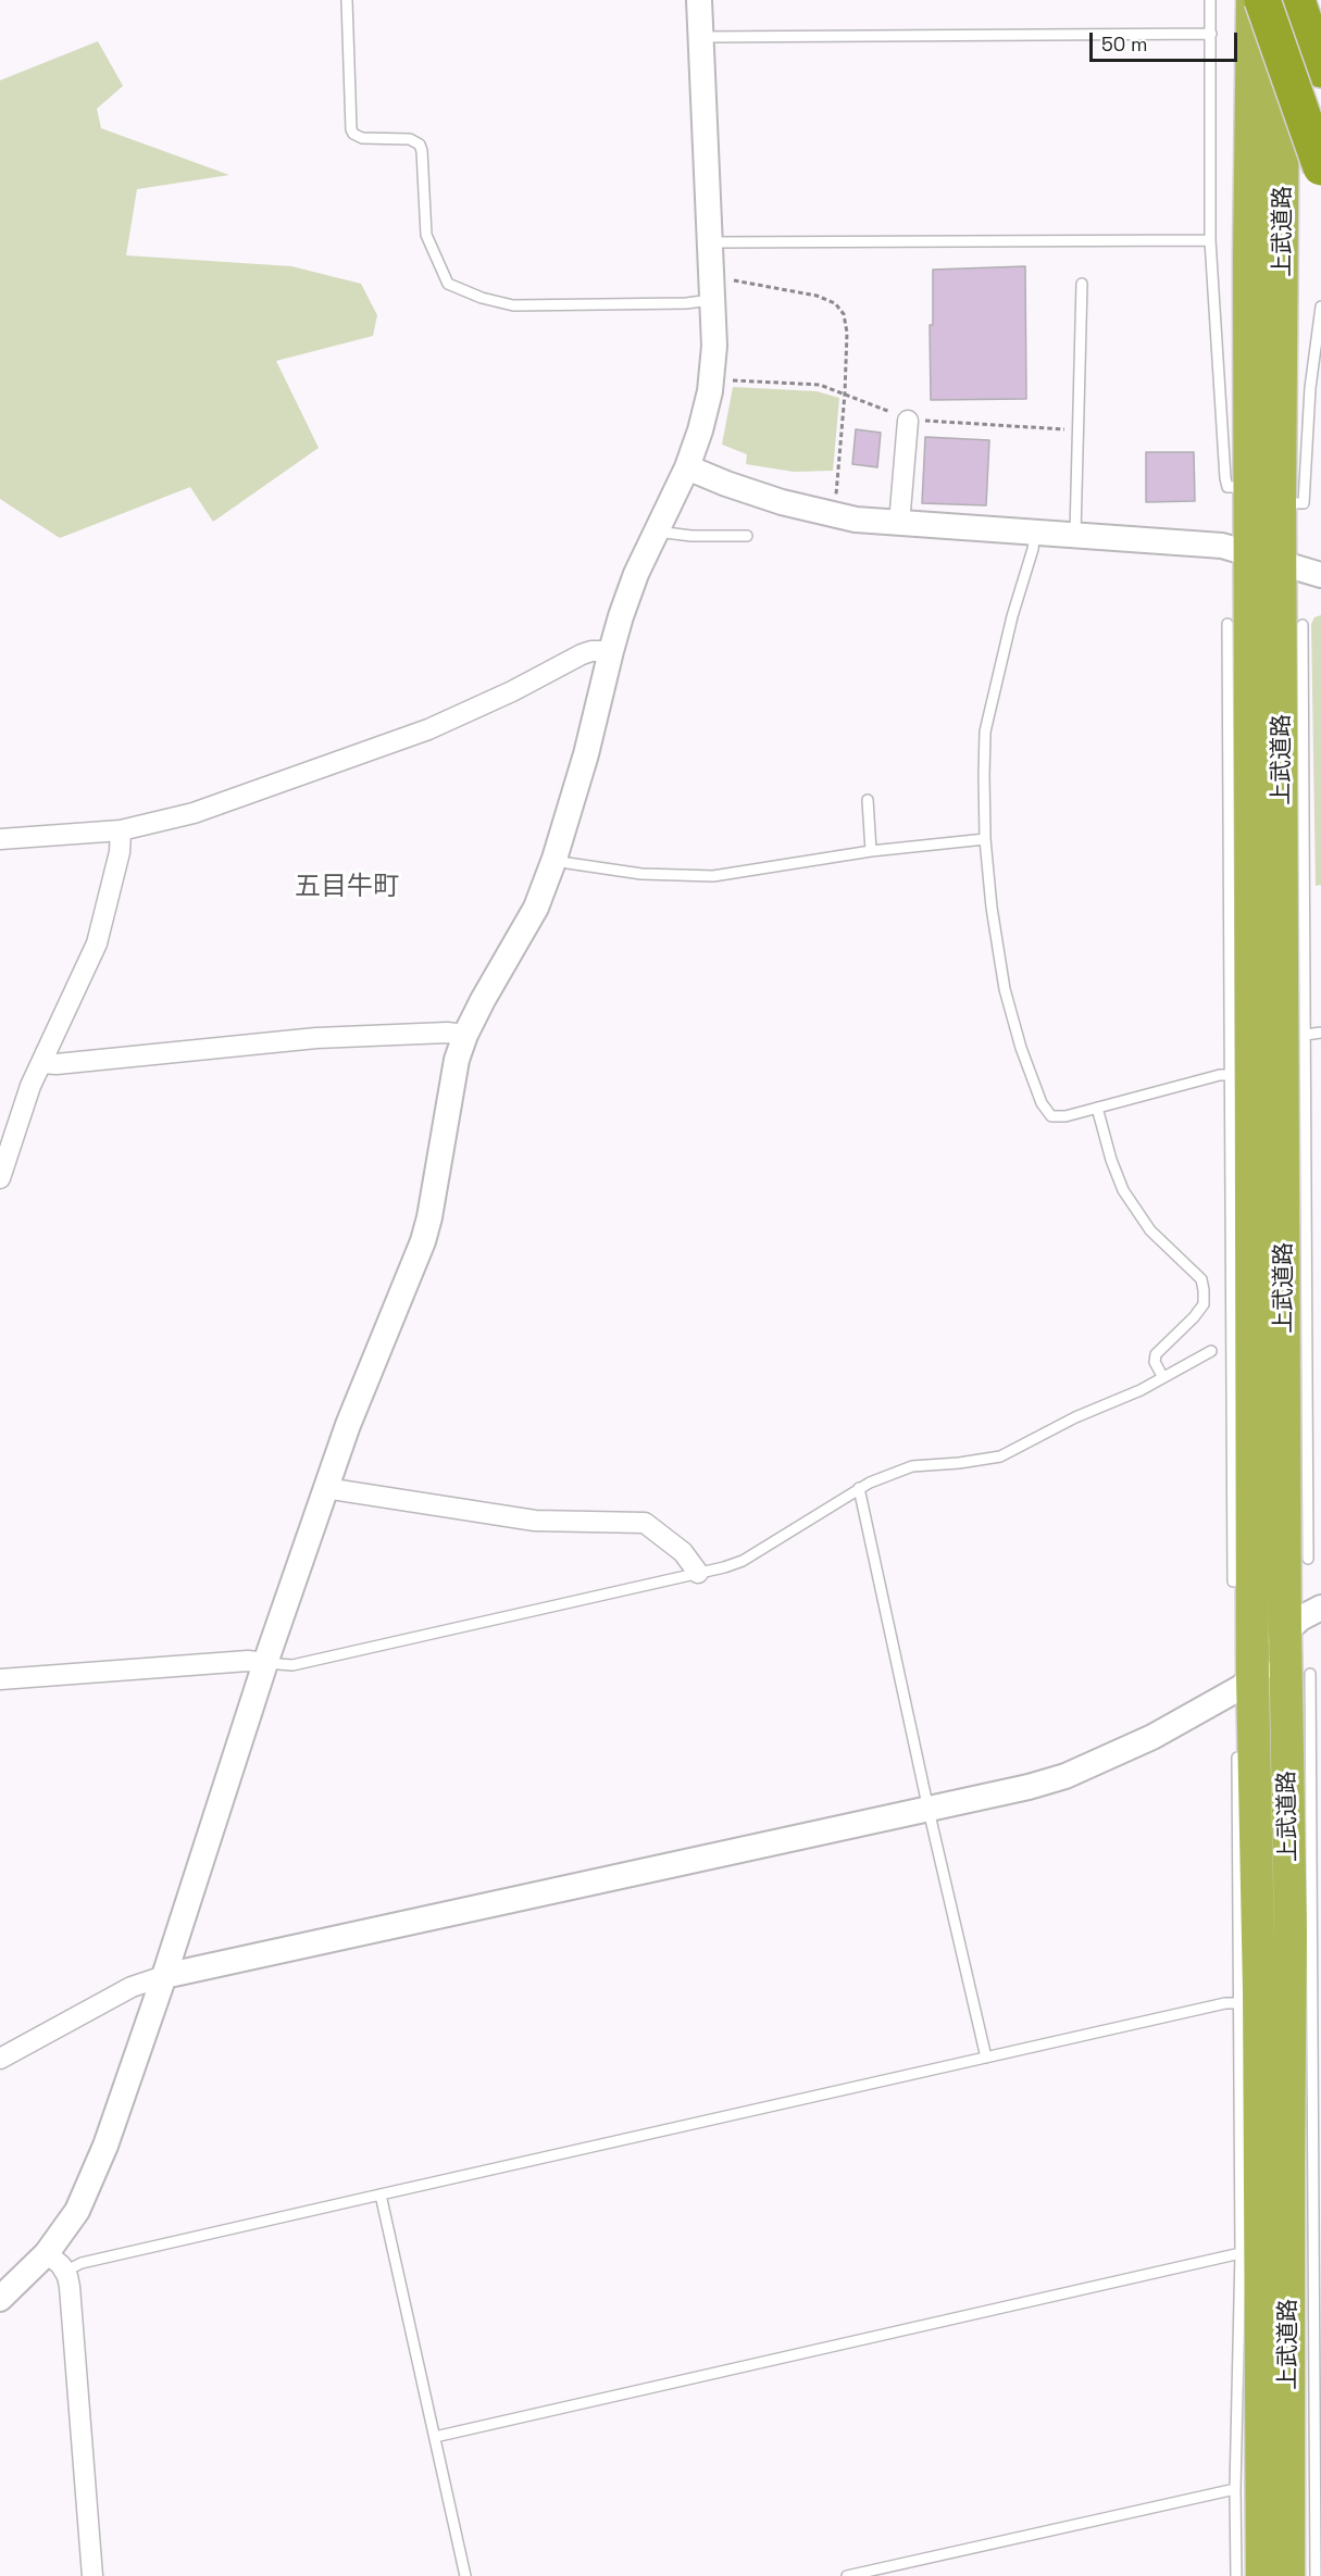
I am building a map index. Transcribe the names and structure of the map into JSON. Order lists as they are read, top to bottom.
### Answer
{
  "streets": {
    "highway": ["上武道路"]
  },
  "districts": ["五目牛町"],
  "scale_bar": "50 m"
}
